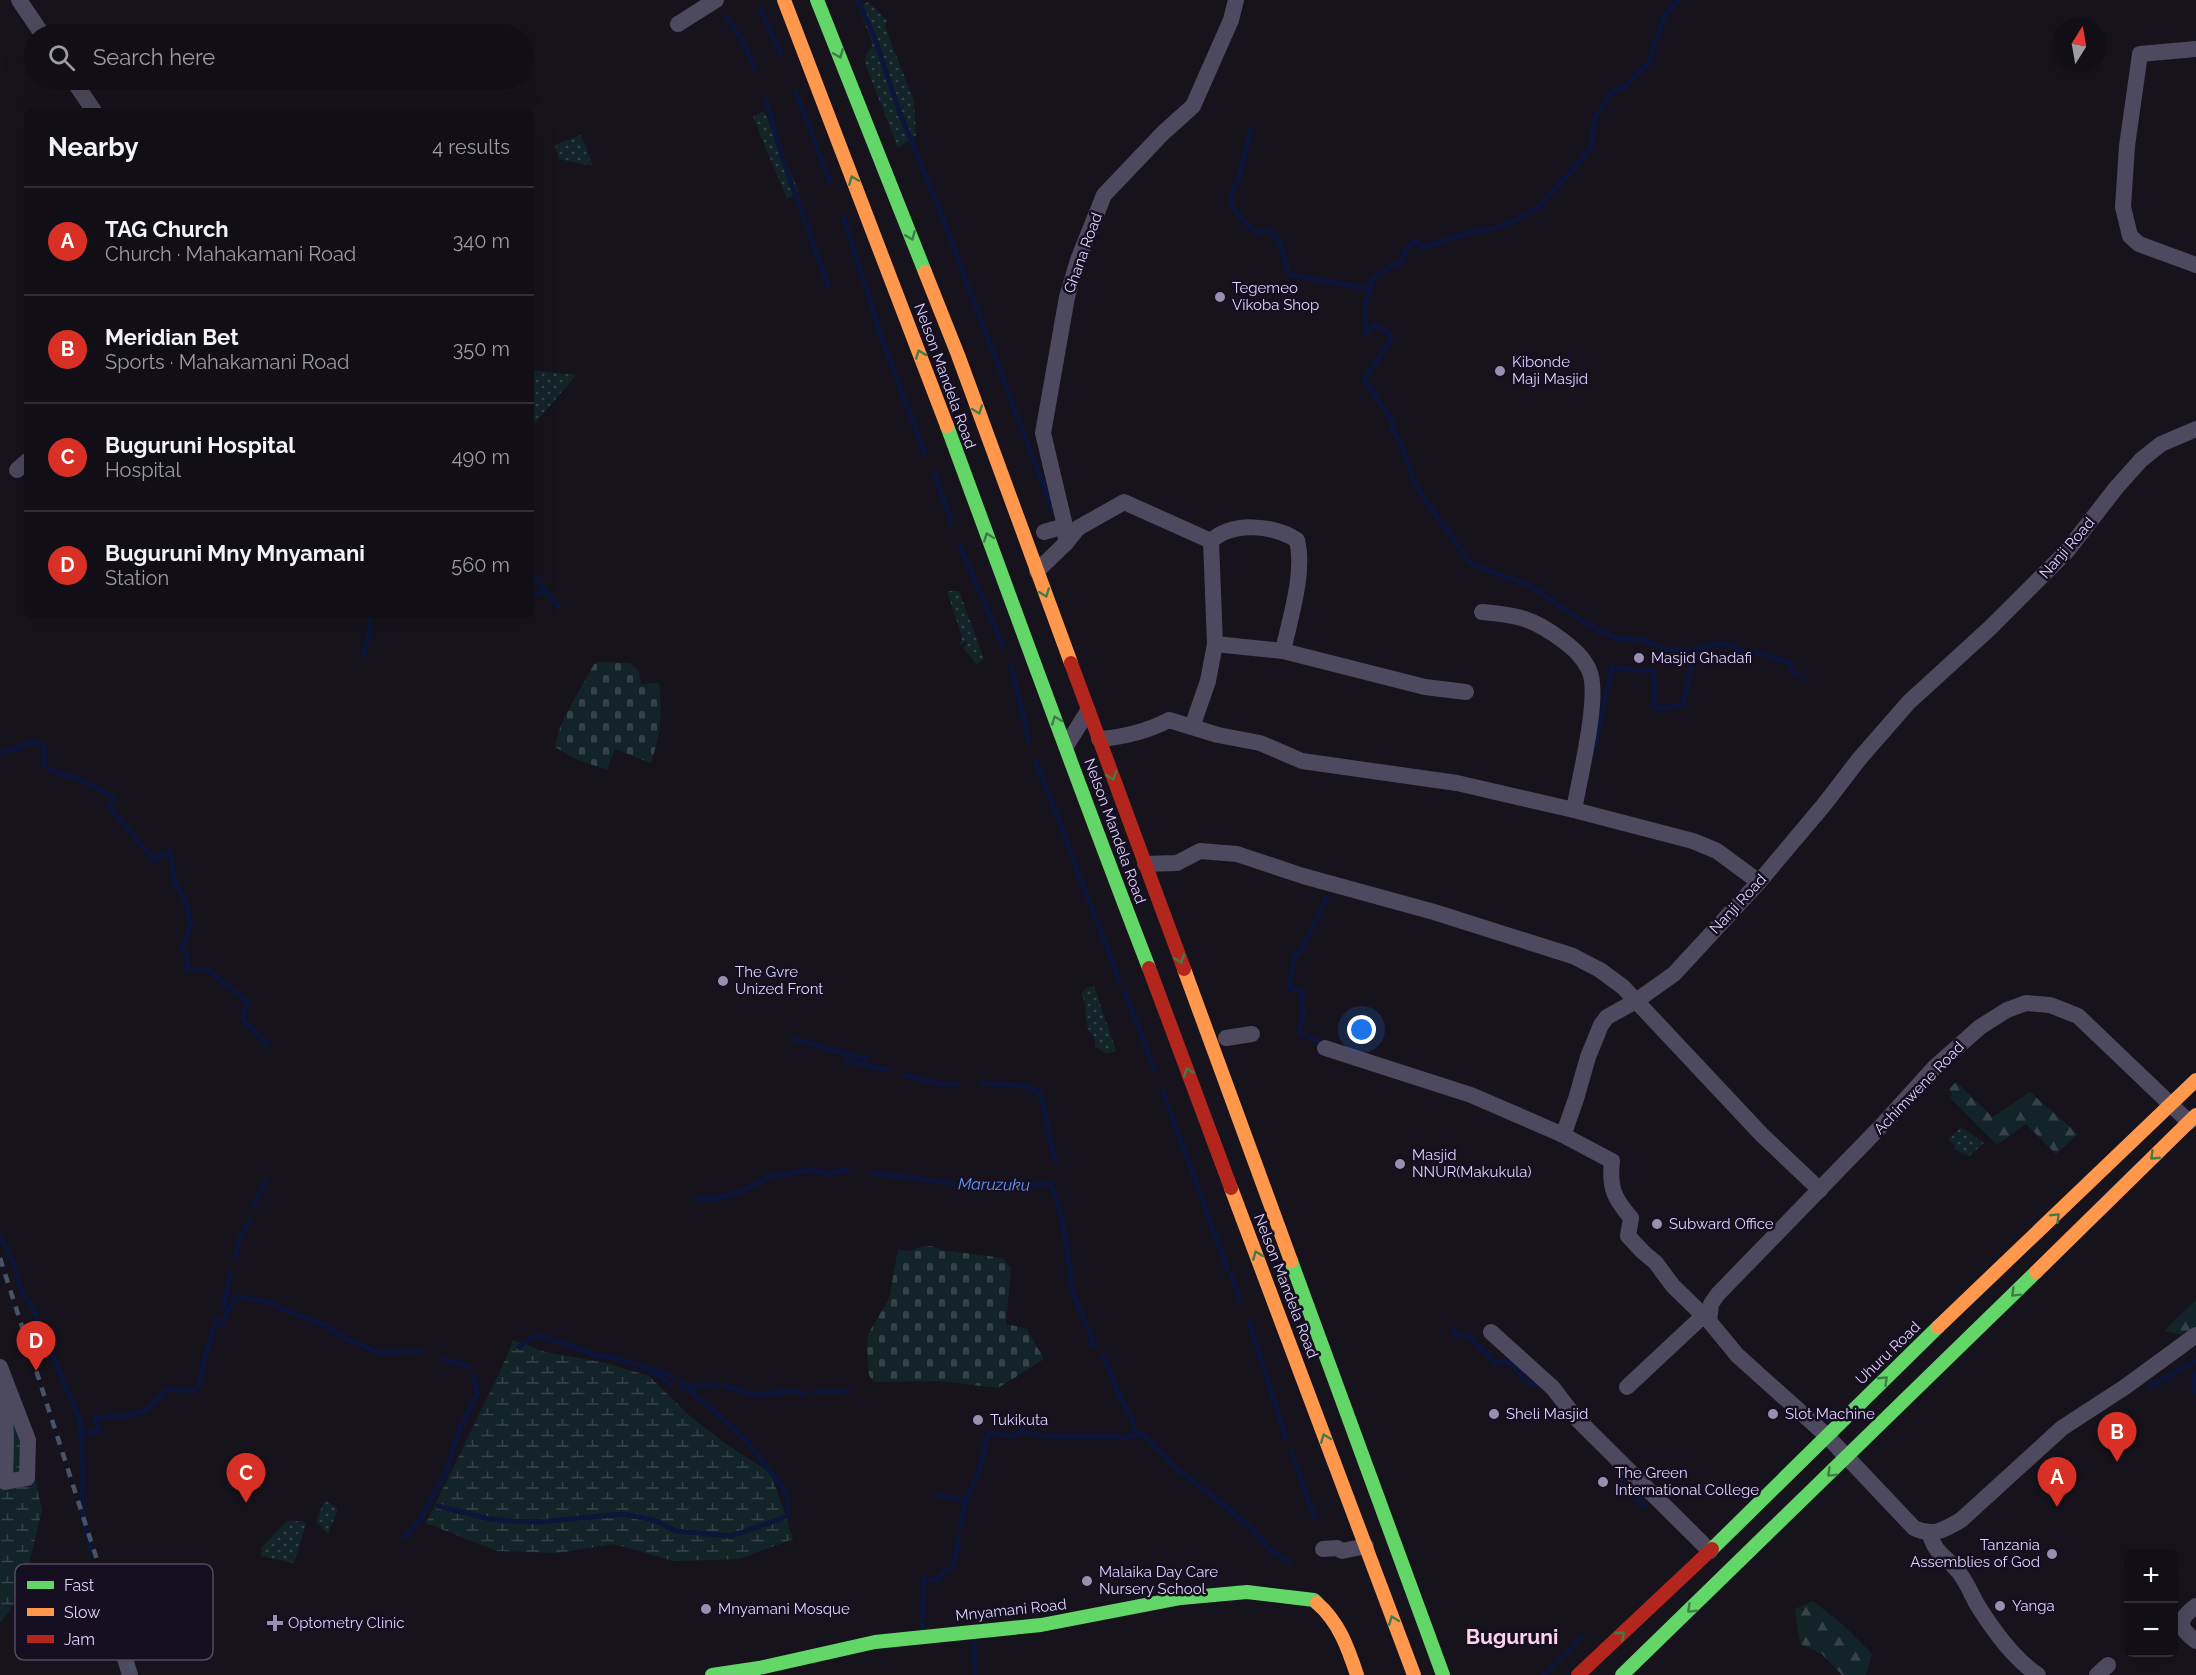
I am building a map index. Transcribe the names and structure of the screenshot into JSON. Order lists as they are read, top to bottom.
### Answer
{
  "streets": {
    "main road": ["Nelson Mandela Road", "Uhuru Road", "Mnyamani Road"],
    "street": ["Ghana Road", "Nanji Road", "Achimwene Road"]
  },
  "crossings": [
    ["Achimwene Road", "Uhuru Road"]
  ],
  "districts": ["Buguruni"],
  "water": ["Maruzuku"],
  "places": {
    "other": [
      "Tegemeo Vikoba Shop",
      "Kibonde Maji Masjid",
      "Masjid Ghadafi",
      "The Gvre Unized Front",
      "Masjid NNUR(Makukula)",
      "Subward Office",
      "Sheli Masjid",
      "Slot Machine",
      "Tukikuta",
      "The Green International College",
      "Tanzania Assemblies of God",
      "Malaika Day Care Nursery School",
      "Yanga",
      "Mnyamani Mosque"
    ],
    "health": ["Optometry Clinic"]
  },
  "legend": ["Fast", "Slow", "Jam"],
  "north": "top",
  "page": {
    "search": "Search here",
    "heading": ["Nearby", "4 results"],
    "list": [
      {
        "mark": "A",
        "name": "TAG Church",
        "note": "Church · Mahakamani Road",
        "value": "340 m"
      },
      {
        "mark": "B",
        "name": "Meridian Bet",
        "note": "Sports · Mahakamani Road",
        "value": "350 m"
      },
      {
        "mark": "C",
        "name": "Buguruni Hospital",
        "note": "Hospital",
        "value": "490 m"
      },
      {
        "mark": "D",
        "name": "Buguruni Mny Mnyamani",
        "note": "Station",
        "value": "560 m"
      }
    ],
    "pins": [
      "D",
      "B",
      "C",
      "A"
    ],
    "map_buttons": ["+", "−"]
  }
}
